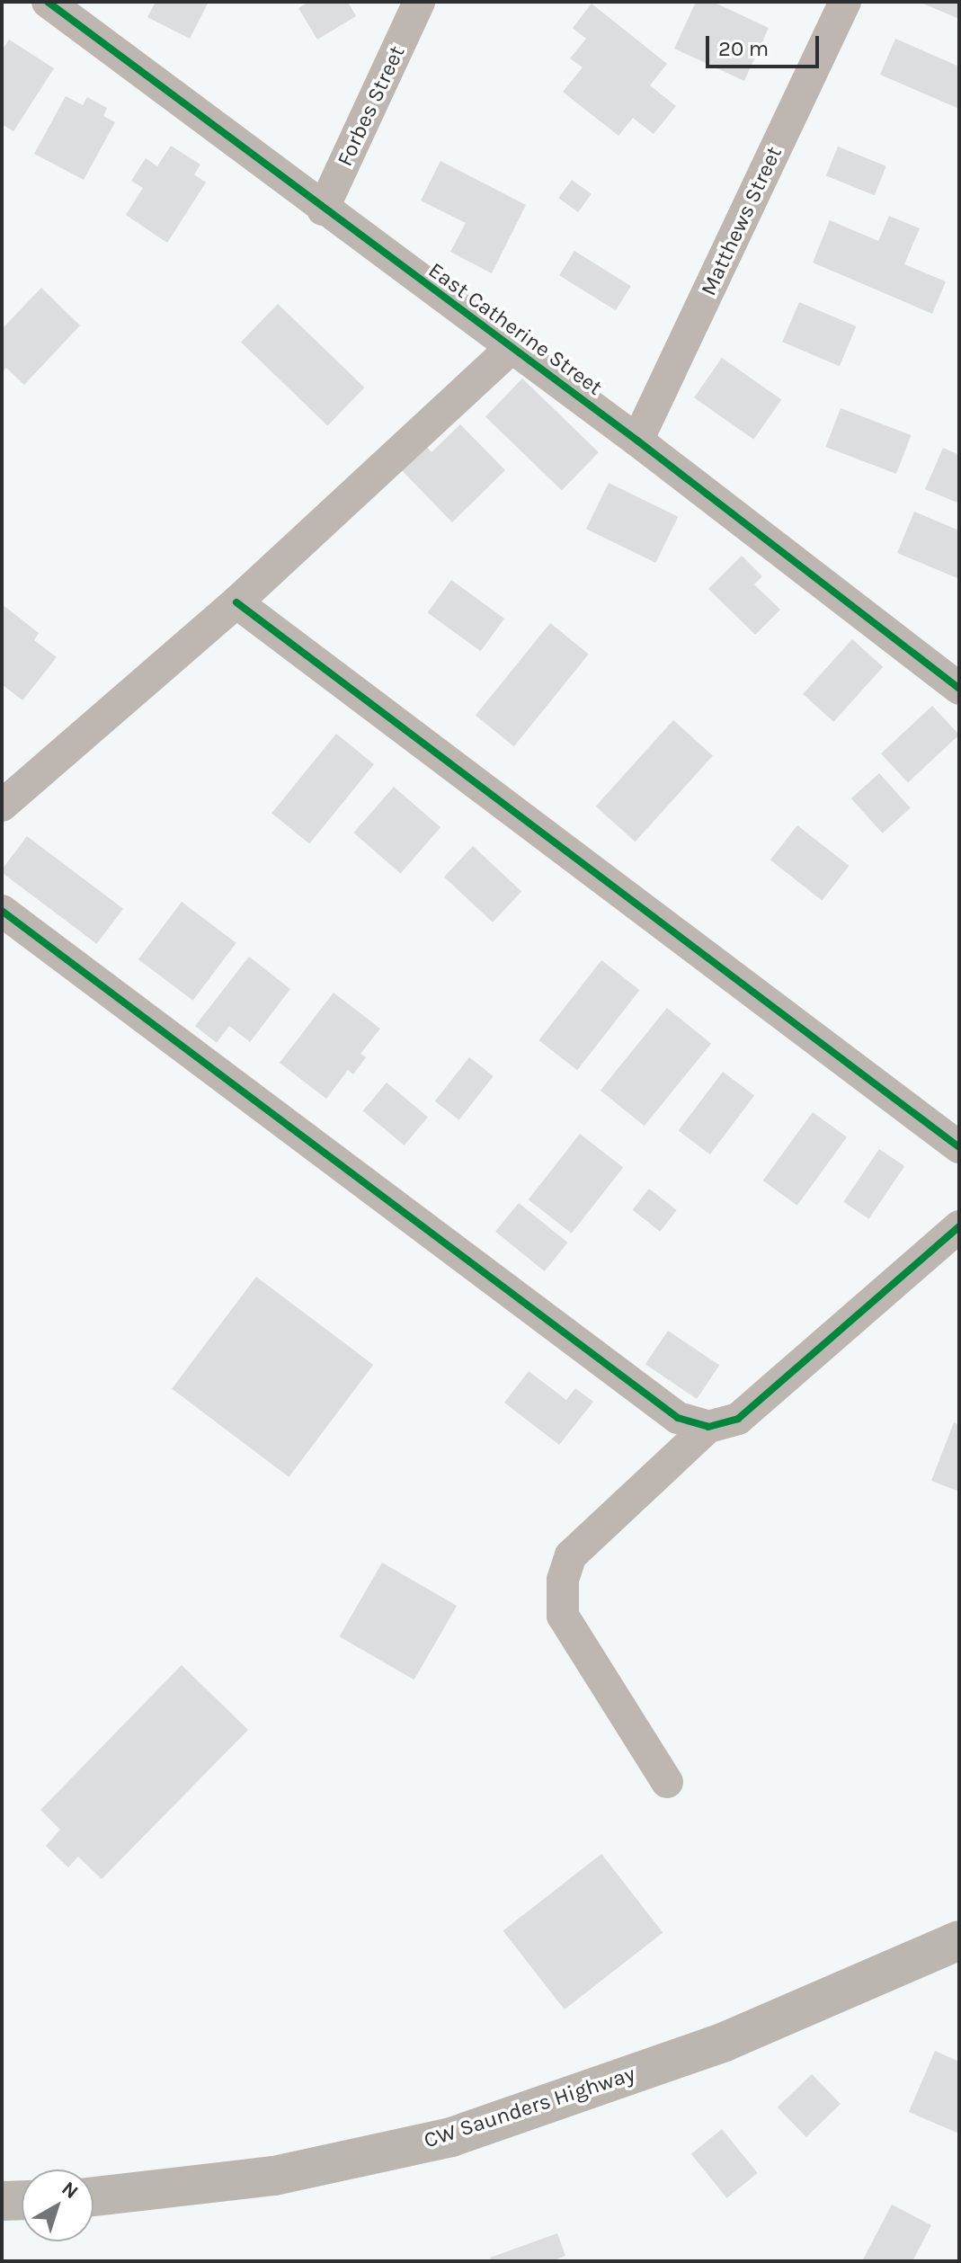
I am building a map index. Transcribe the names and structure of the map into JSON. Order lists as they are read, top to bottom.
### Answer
{
  "streets": {
    "main road": ["CW Saunders Highway"],
    "street": ["Forbes Street", "Matthews Street", "East Catherine Street"]
  },
  "crossings": [
    ["Forbes Street", "East Catherine Street"],
    ["Matthews Street", "East Catherine Street"]
  ],
  "scale_bar": "20 m",
  "north": "top right"
}
